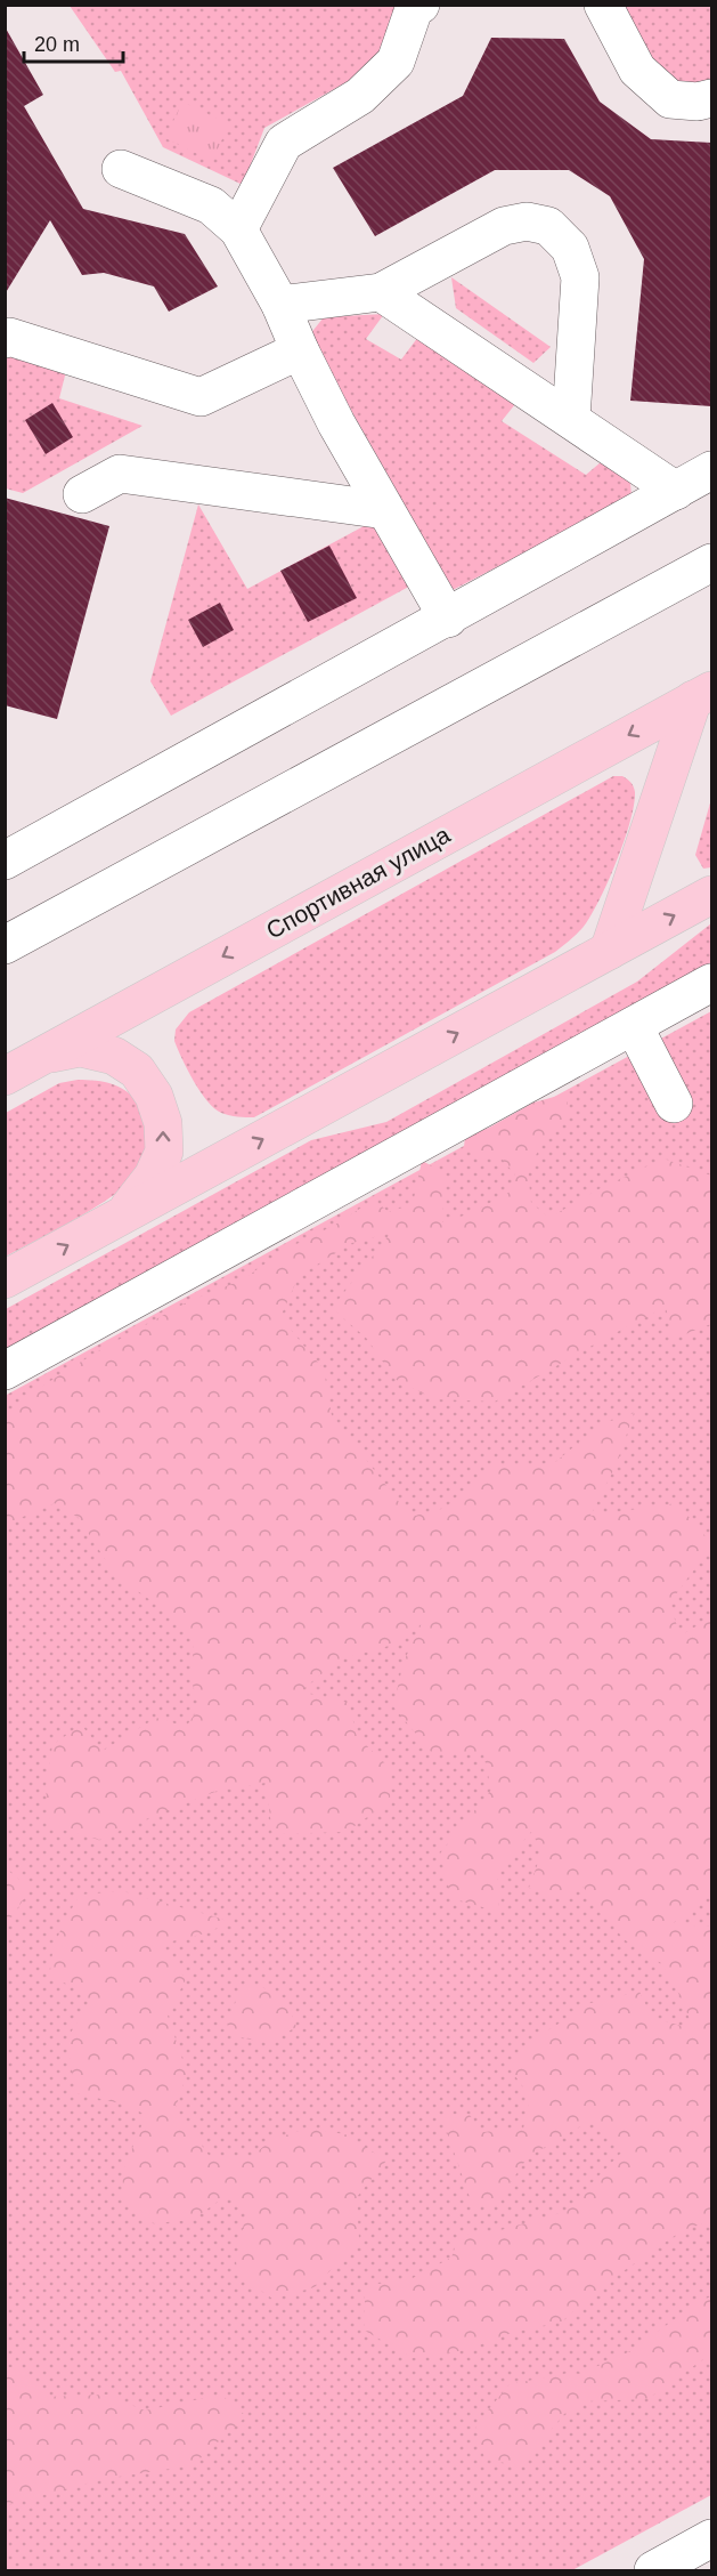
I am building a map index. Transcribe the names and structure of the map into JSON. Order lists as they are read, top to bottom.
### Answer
{
  "streets": {
    "main road": ["Спортивная улица"]
  },
  "scale_bar": "20 m"
}
